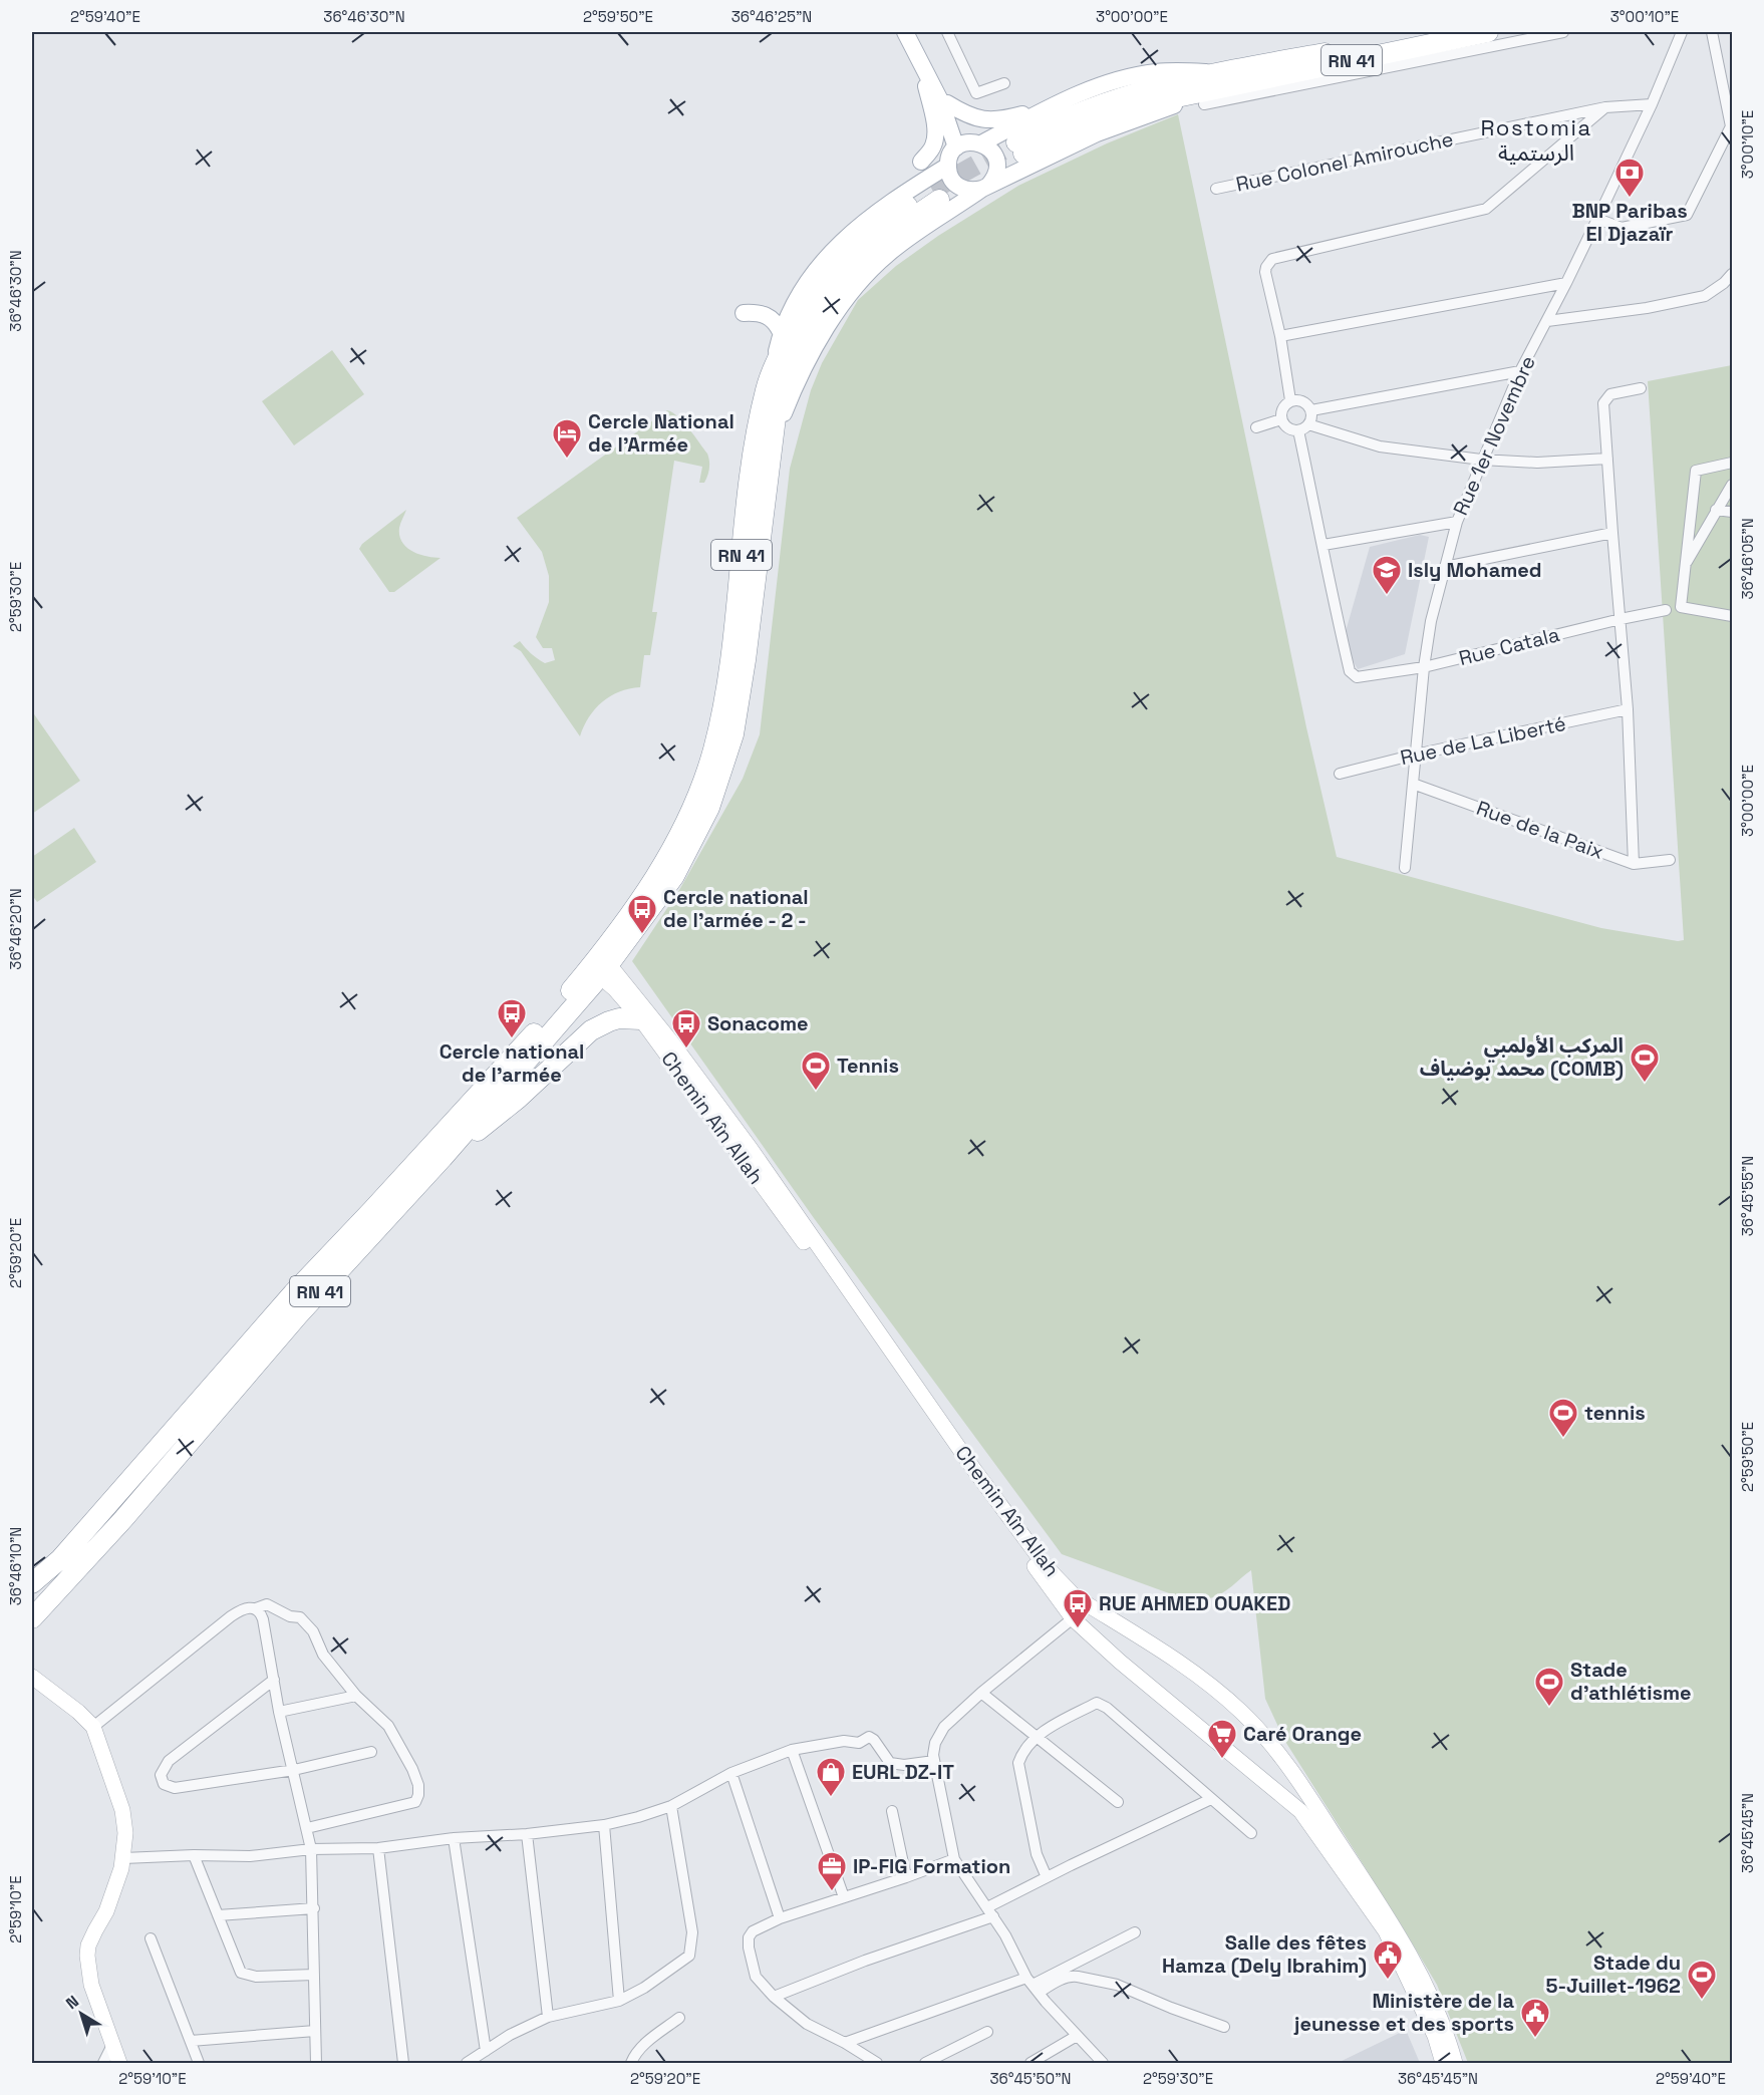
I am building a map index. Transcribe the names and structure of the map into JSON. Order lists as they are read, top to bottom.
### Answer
{
  "streets": {
    "highway": ["RN 41"],
    "main road": ["Chemin Aîn Allah"],
    "street": [
      "Rue Colonel Amirouche",
      "Rue 1er Novembre",
      "Rue Catala",
      "Rue de La Liberté",
      "Rue de la Paix"
    ]
  },
  "crossings": [
    ["RN 41", "Chemin Aîn Allah"],
    ["Rue Colonel Amirouche", "Rue 1er Novembre"],
    ["Rue 1er Novembre", "Rue Catala"],
    ["Rue 1er Novembre", "Rue de La Liberté"],
    ["Rue 1er Novembre", "Rue de la Paix"]
  ],
  "districts": ["Rostomia الرستمية"],
  "places": {
    "bank": ["BNP Paribas El Djazaïr"],
    "hotel": ["Cercle National de l'Armée"],
    "school or university": ["Isly Mohamed"],
    "bus stop": [
      "Cercle national de l'armée - 2 -",
      "Cercle national de l'armée",
      "Sonacome",
      "RUE AHMED OUAKED"
    ],
    "sports": [
      "المركب الأولمبي محمد بوضياف (COMB)",
      "Tennis",
      "tennis",
      "Stade d’athlétisme",
      "Stade du 5-Juillet-1962"
    ],
    "supermarket": ["Caré Orange"],
    "shop": ["EURL DZ-IT"],
    "office": ["IP-FIG Formation"],
    "public building": ["Salle des fêtes Hamza (Dely Ibrahim)", "Ministère de la jeunesse et des sports"]
  },
  "north": "top left",
  "coordinates": [
    "2°59'40\"E",
    "36°46'30\"N",
    "2°59'50\"E",
    "36°46'25\"N",
    "3°00'00\"E",
    "3°00'10\"E",
    "36°46'05\"N",
    "2°59'30\"E",
    "36°46'20\"N",
    "36°45'55\"N",
    "2°59'20\"E",
    "36°46'10\"N",
    "36°45'45\"N",
    "2°59'10\"E",
    "36°45'50\"N"
  ]
}
